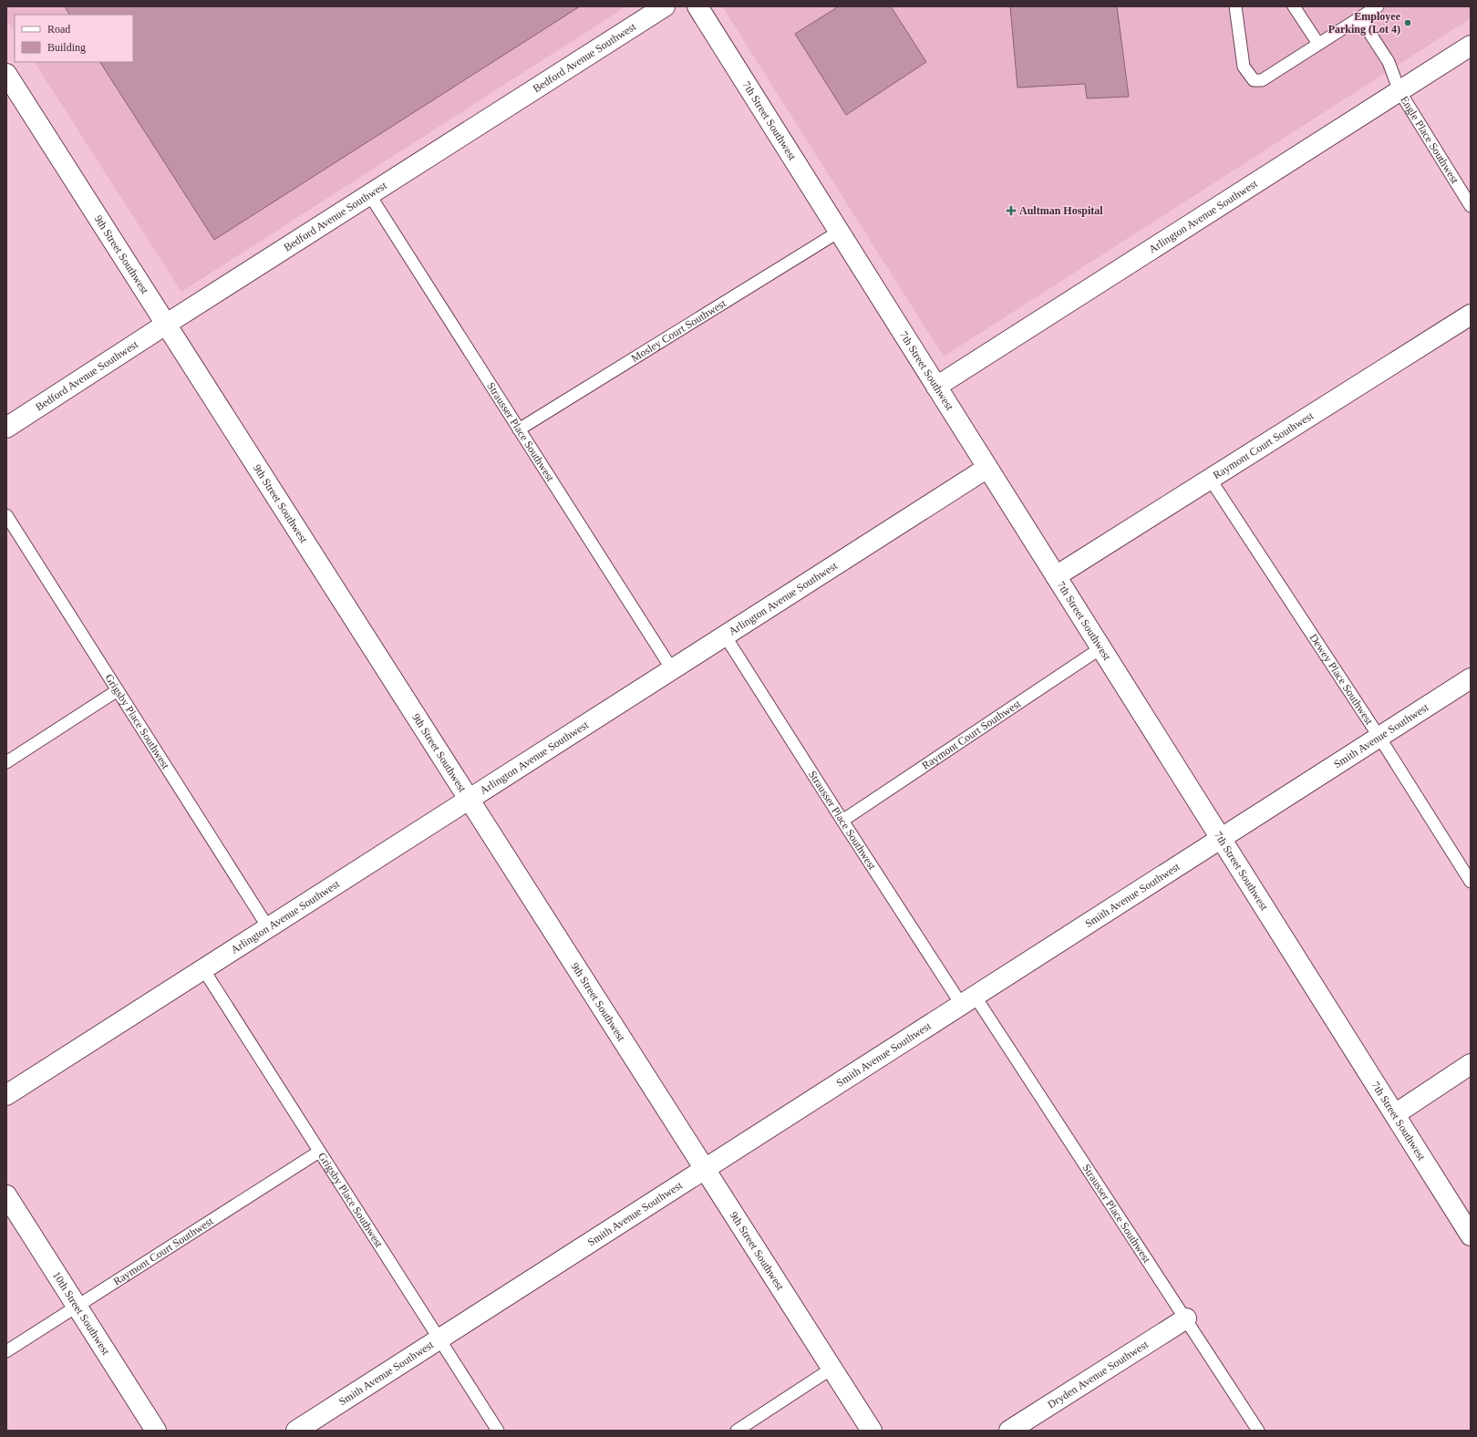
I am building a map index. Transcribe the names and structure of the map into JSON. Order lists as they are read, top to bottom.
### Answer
{
  "streets": {
    "street": [
      "Bedford Avenue Southwest",
      "7th Street Southwest",
      "Arlington Avenue Southwest",
      "9th Street Southwest",
      "Raymont Court Southwest",
      "Smith Avenue Southwest",
      "10th Street Southwest",
      "Dryden Avenue Southwest"
    ],
    "lane": [
      "Engle Place Southwest",
      "Mosley Court Southwest",
      "Strausser Place Southwest",
      "Dewey Place Southwest",
      "Grigsby Place Southwest"
    ]
  },
  "crossings": [
    ["Bedford Avenue Southwest", "9th Street Southwest"],
    ["Bedford Avenue Southwest", "Strausser Place Southwest"],
    ["7th Street Southwest", "Arlington Avenue Southwest"],
    ["7th Street Southwest", "Mosley Court Southwest"],
    ["7th Street Southwest", "Raymont Court Southwest"],
    ["7th Street Southwest", "Smith Avenue Southwest"],
    ["Engle Place Southwest", "Arlington Avenue Southwest"],
    ["Arlington Avenue Southwest", "9th Street Southwest"],
    ["Arlington Avenue Southwest", "Strausser Place Southwest"],
    ["Arlington Avenue Southwest", "Grigsby Place Southwest"],
    ["9th Street Southwest", "Smith Avenue Southwest"],
    ["Mosley Court Southwest", "Strausser Place Southwest"],
    ["Strausser Place Southwest", "Raymont Court Southwest"],
    ["Strausser Place Southwest", "Smith Avenue Southwest"],
    ["Strausser Place Southwest", "Dryden Avenue Southwest"],
    ["Raymont Court Southwest", "Dewey Place Southwest"],
    ["Raymont Court Southwest", "Grigsby Place Southwest"],
    ["Raymont Court Southwest", "10th Street Southwest"],
    ["Dewey Place Southwest", "Smith Avenue Southwest"],
    ["Grigsby Place Southwest", "Smith Avenue Southwest"]
  ],
  "places": {
    "other": ["Employee Parking (Lot 4)"],
    "health": ["Aultman Hospital"]
  },
  "legend": ["Road", "Building"]
}
